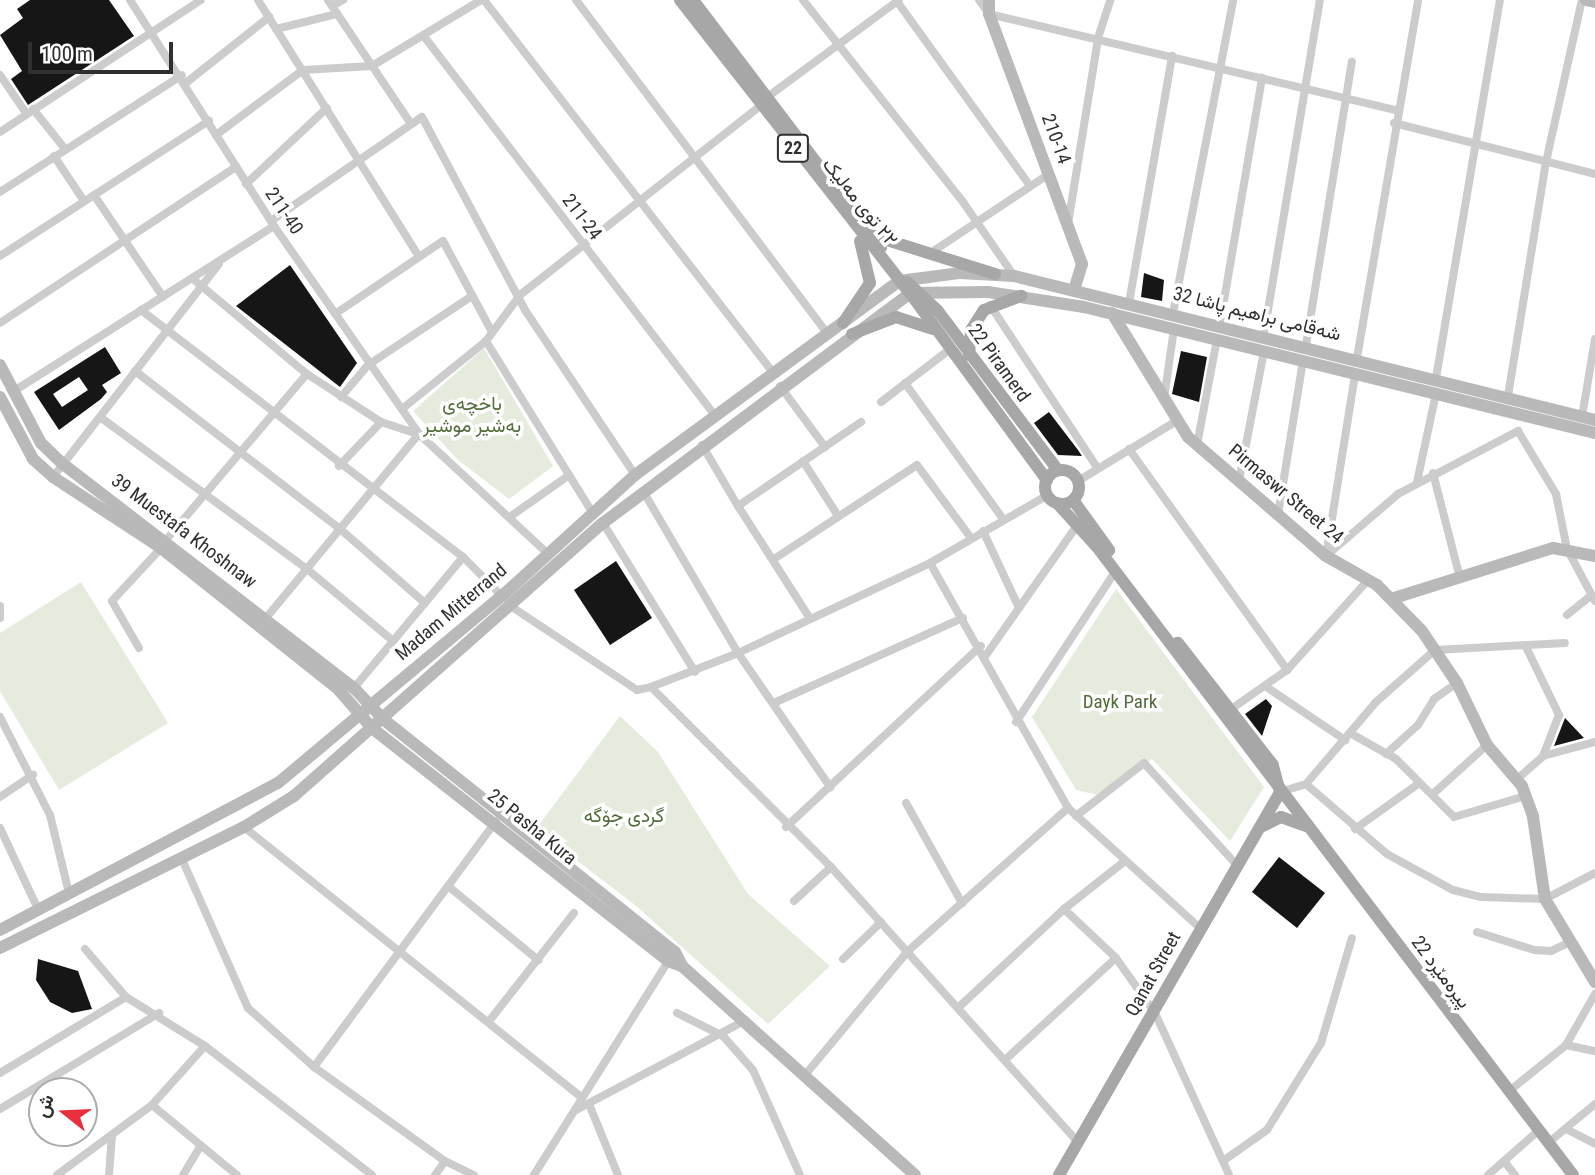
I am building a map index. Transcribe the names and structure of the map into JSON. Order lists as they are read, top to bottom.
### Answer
{
  "streets": {
    "main road": [
      "210-14",
      "22",
      "٢٢ توی مەلیک",
      "شەقامی براهیم پاشا 32",
      "22 Piramerd",
      "Pirmaswr Street 24",
      "39 Muestafa Khoshnaw",
      "Madam Mitterrand",
      "25 Pasha Kura",
      "22 پیرەمێرد",
      "Qanat Street"
    ],
    "street": ["211-40", "211-24"]
  },
  "crossings": [
    ["210-14", "شەقامی براهیم پاشا 32"],
    ["٢٢ توی مەلیک", "شەقامی براهیم پاشا 32"],
    ["٢٢ توی مەلیک", "22 Piramerd"],
    ["٢٢ توی مەلیک", "Madam Mitterrand"],
    ["211-24", "Madam Mitterrand"],
    ["شەقامی براهیم پاشا 32", "22 Piramerd"],
    ["شەقامی براهیم پاشا 32", "Pirmaswr Street 24"],
    ["شەقامی براهیم پاشا 32", "Madam Mitterrand"],
    ["22 Piramerd", "Madam Mitterrand"],
    ["39 Muestafa Khoshnaw", "Madam Mitterrand"],
    ["39 Muestafa Khoshnaw", "25 Pasha Kura"],
    ["Madam Mitterrand", "25 Pasha Kura"],
    ["22 پیرەمێرد", "Qanat Street"]
  ],
  "parks": ["باخچەی بەشیر موشیر", "Dayk Park", "گردی جۆگە"],
  "scale_bar": "100 m",
  "north": "left"
}
